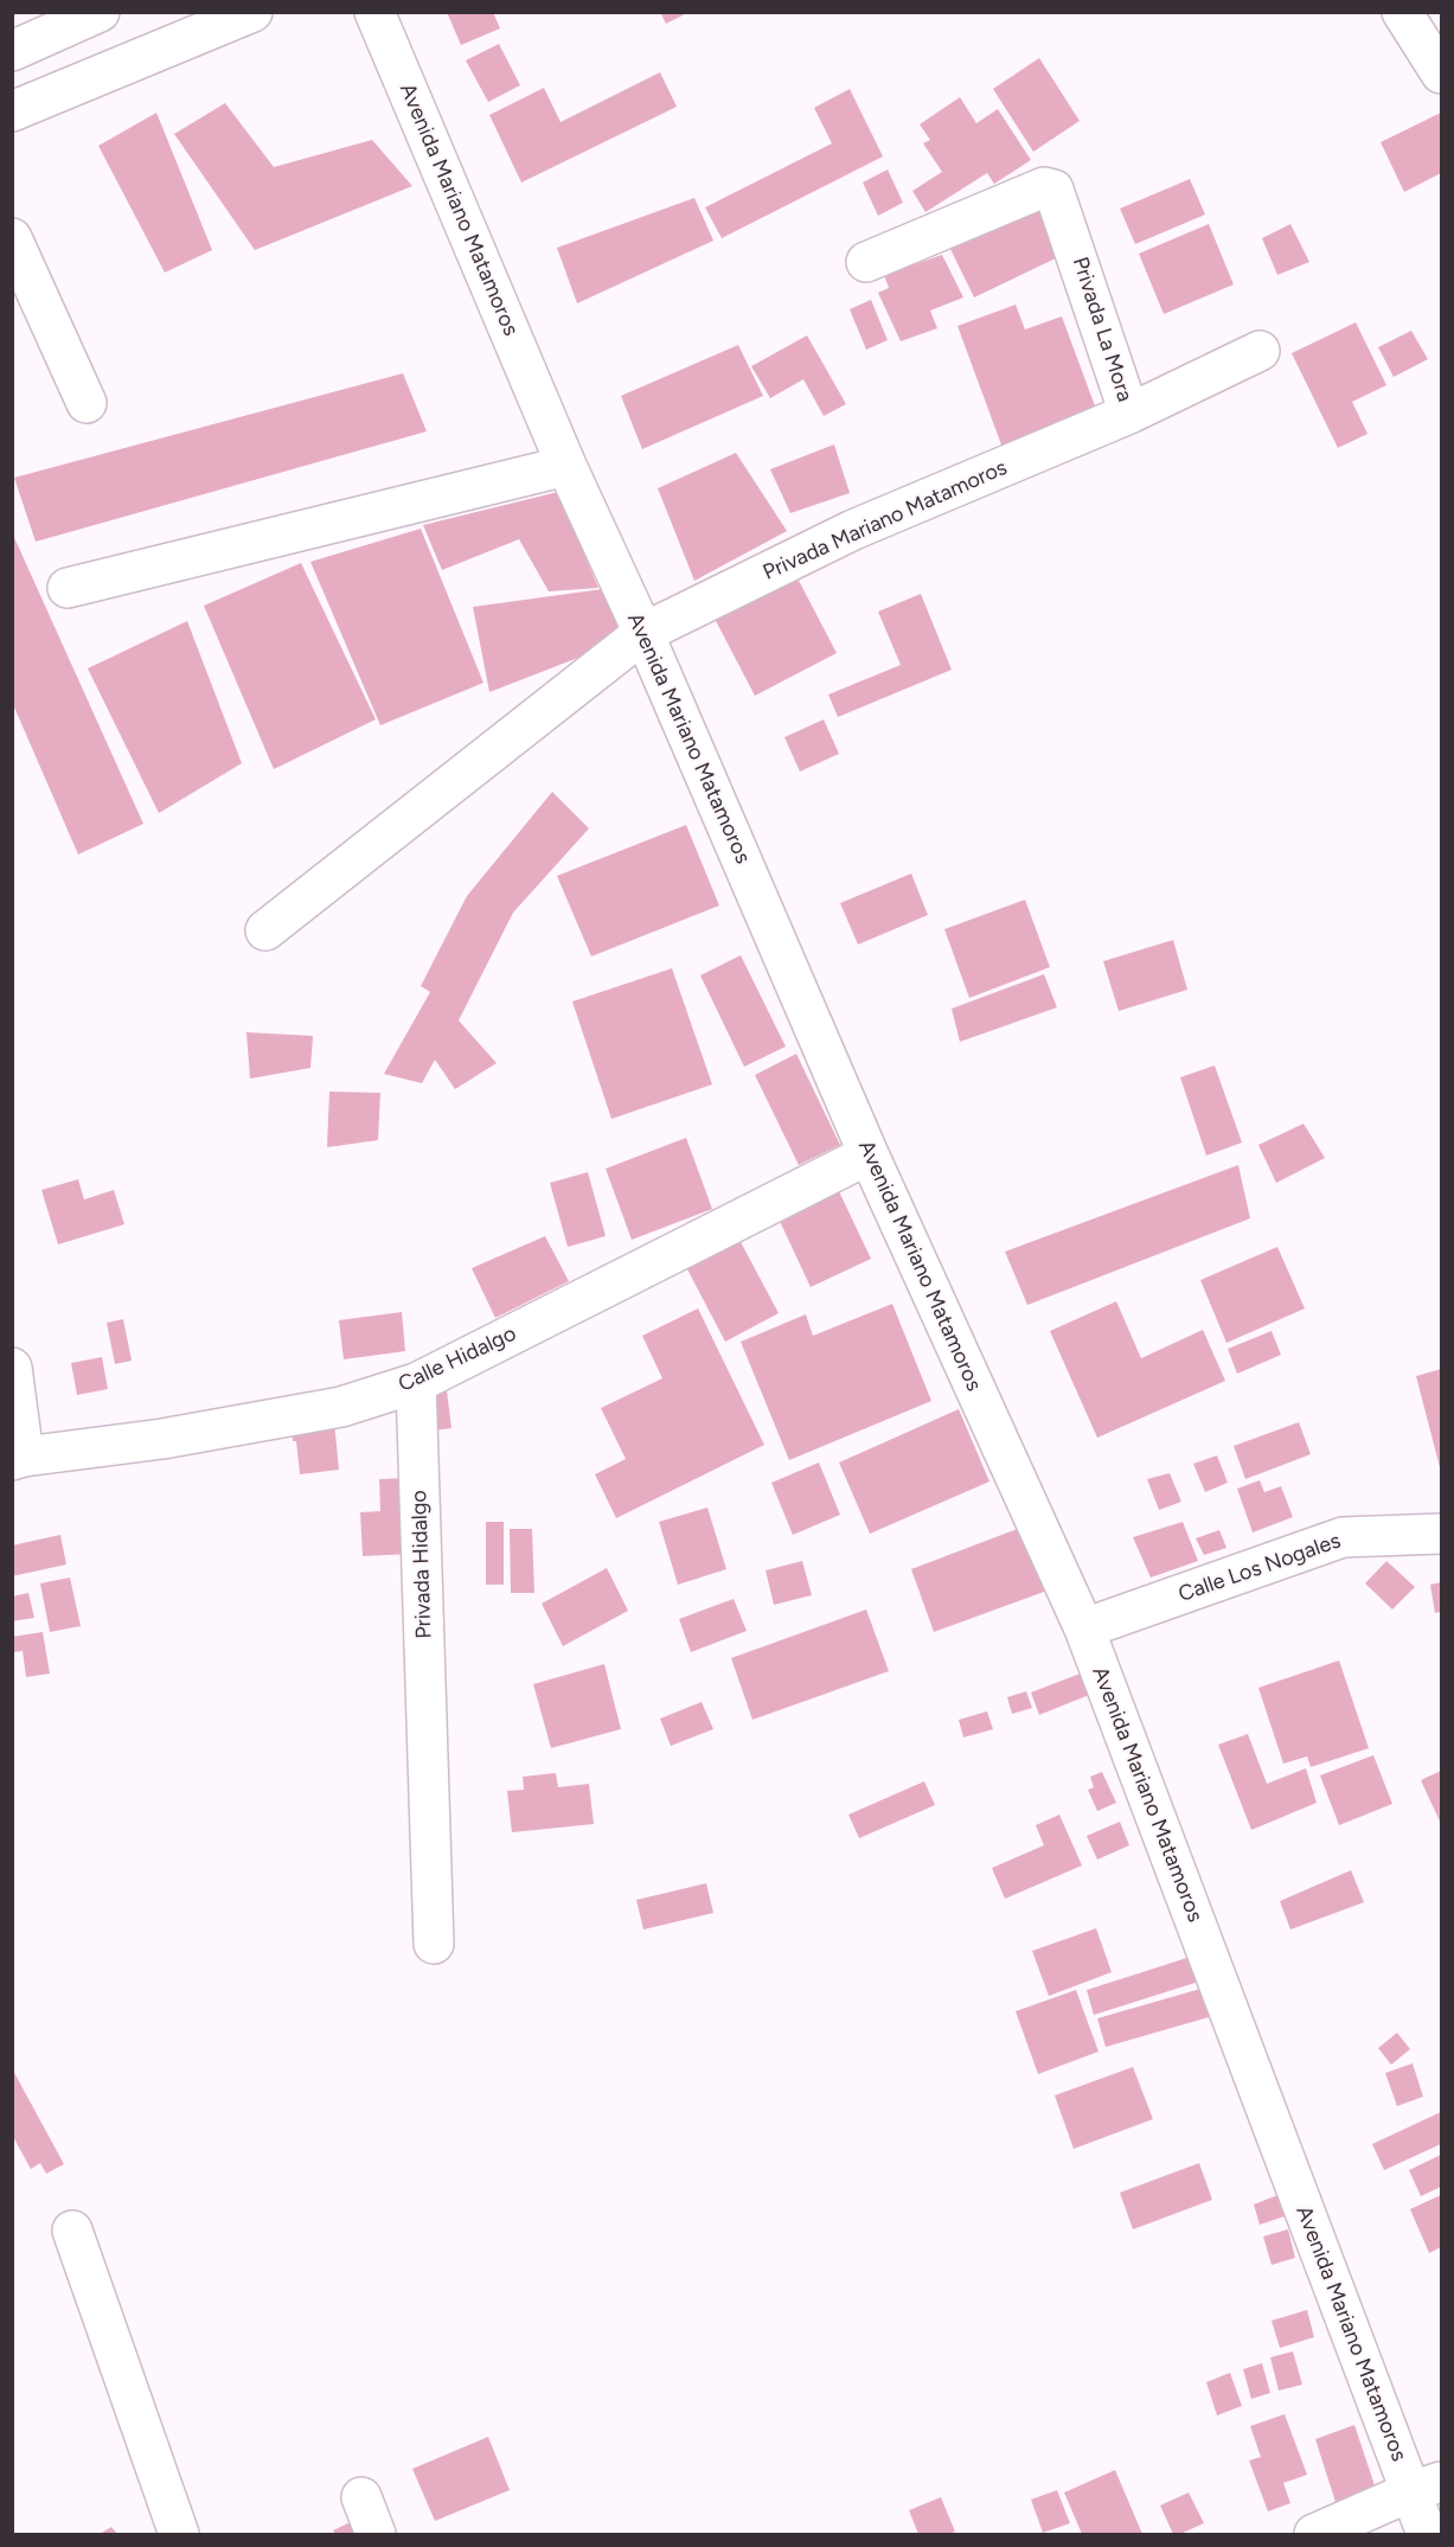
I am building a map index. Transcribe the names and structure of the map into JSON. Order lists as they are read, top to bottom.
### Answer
{
  "streets": {
    "street": [
      "Avenida Mariano Matamoros",
      "Privada La Mora",
      "Privada Mariano Matamoros",
      "Calle Hidalgo",
      "Privada Hidalgo",
      "Calle Los Nogales"
    ]
  },
  "crossings": [
    ["Avenida Mariano Matamoros", "Privada Mariano Matamoros"],
    ["Avenida Mariano Matamoros", "Calle Hidalgo"],
    ["Avenida Mariano Matamoros", "Calle Los Nogales"],
    ["Privada La Mora", "Privada Mariano Matamoros"],
    ["Calle Hidalgo", "Privada Hidalgo"]
  ]
}
